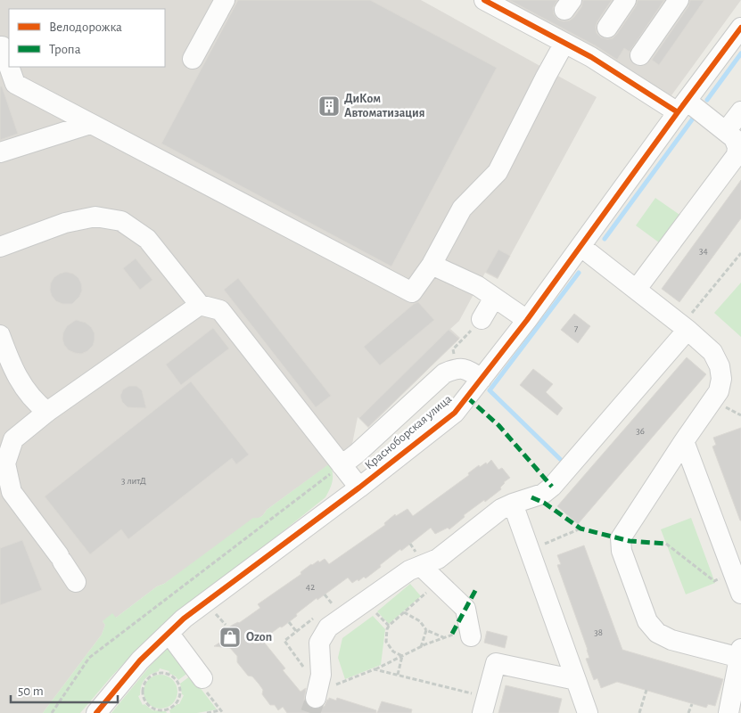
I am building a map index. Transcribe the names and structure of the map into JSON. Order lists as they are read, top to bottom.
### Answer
{
  "streets": {
    "street": ["Красноборская улица"]
  },
  "places": {
    "building": ["ДиКом Автоматизация"],
    "shop": ["Ozon"]
  },
  "house_numbers": [
    "34",
    "7",
    "36",
    "3 литД",
    "42",
    "38"
  ],
  "legend": ["Велодорожка", "Тропа"],
  "scale_bar": "50 m"
}
